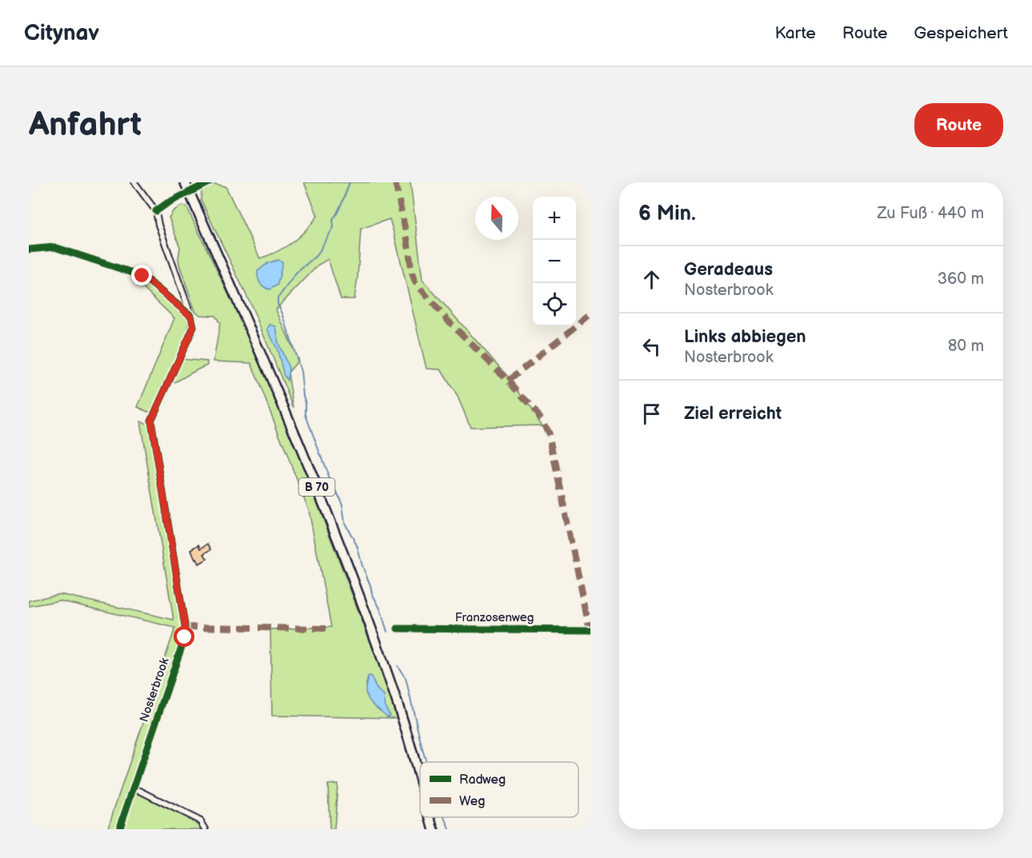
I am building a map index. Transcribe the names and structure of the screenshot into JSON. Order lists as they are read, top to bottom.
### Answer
{
  "streets": {
    "highway": ["B 70"],
    "street": ["Franzosenweg", "Nosterbrook"]
  },
  "legend": ["Radweg", "Weg"],
  "north": "top",
  "page": {
    "header": "Citynav",
    "nav": ["Karte", "Route", "Gespeichert"],
    "buttons": "Route",
    "title": "Anfahrt",
    "heading": ["6 Min.", "Zu Fuß · 440 m"],
    "map_buttons": ["+", "−"],
    "list": [
      ["Geradeaus", "Nosterbrook", "360 m"],
      ["Links abbiegen", "Nosterbrook", "80 m"],
      "Ziel erreicht"
    ]
  }
}
